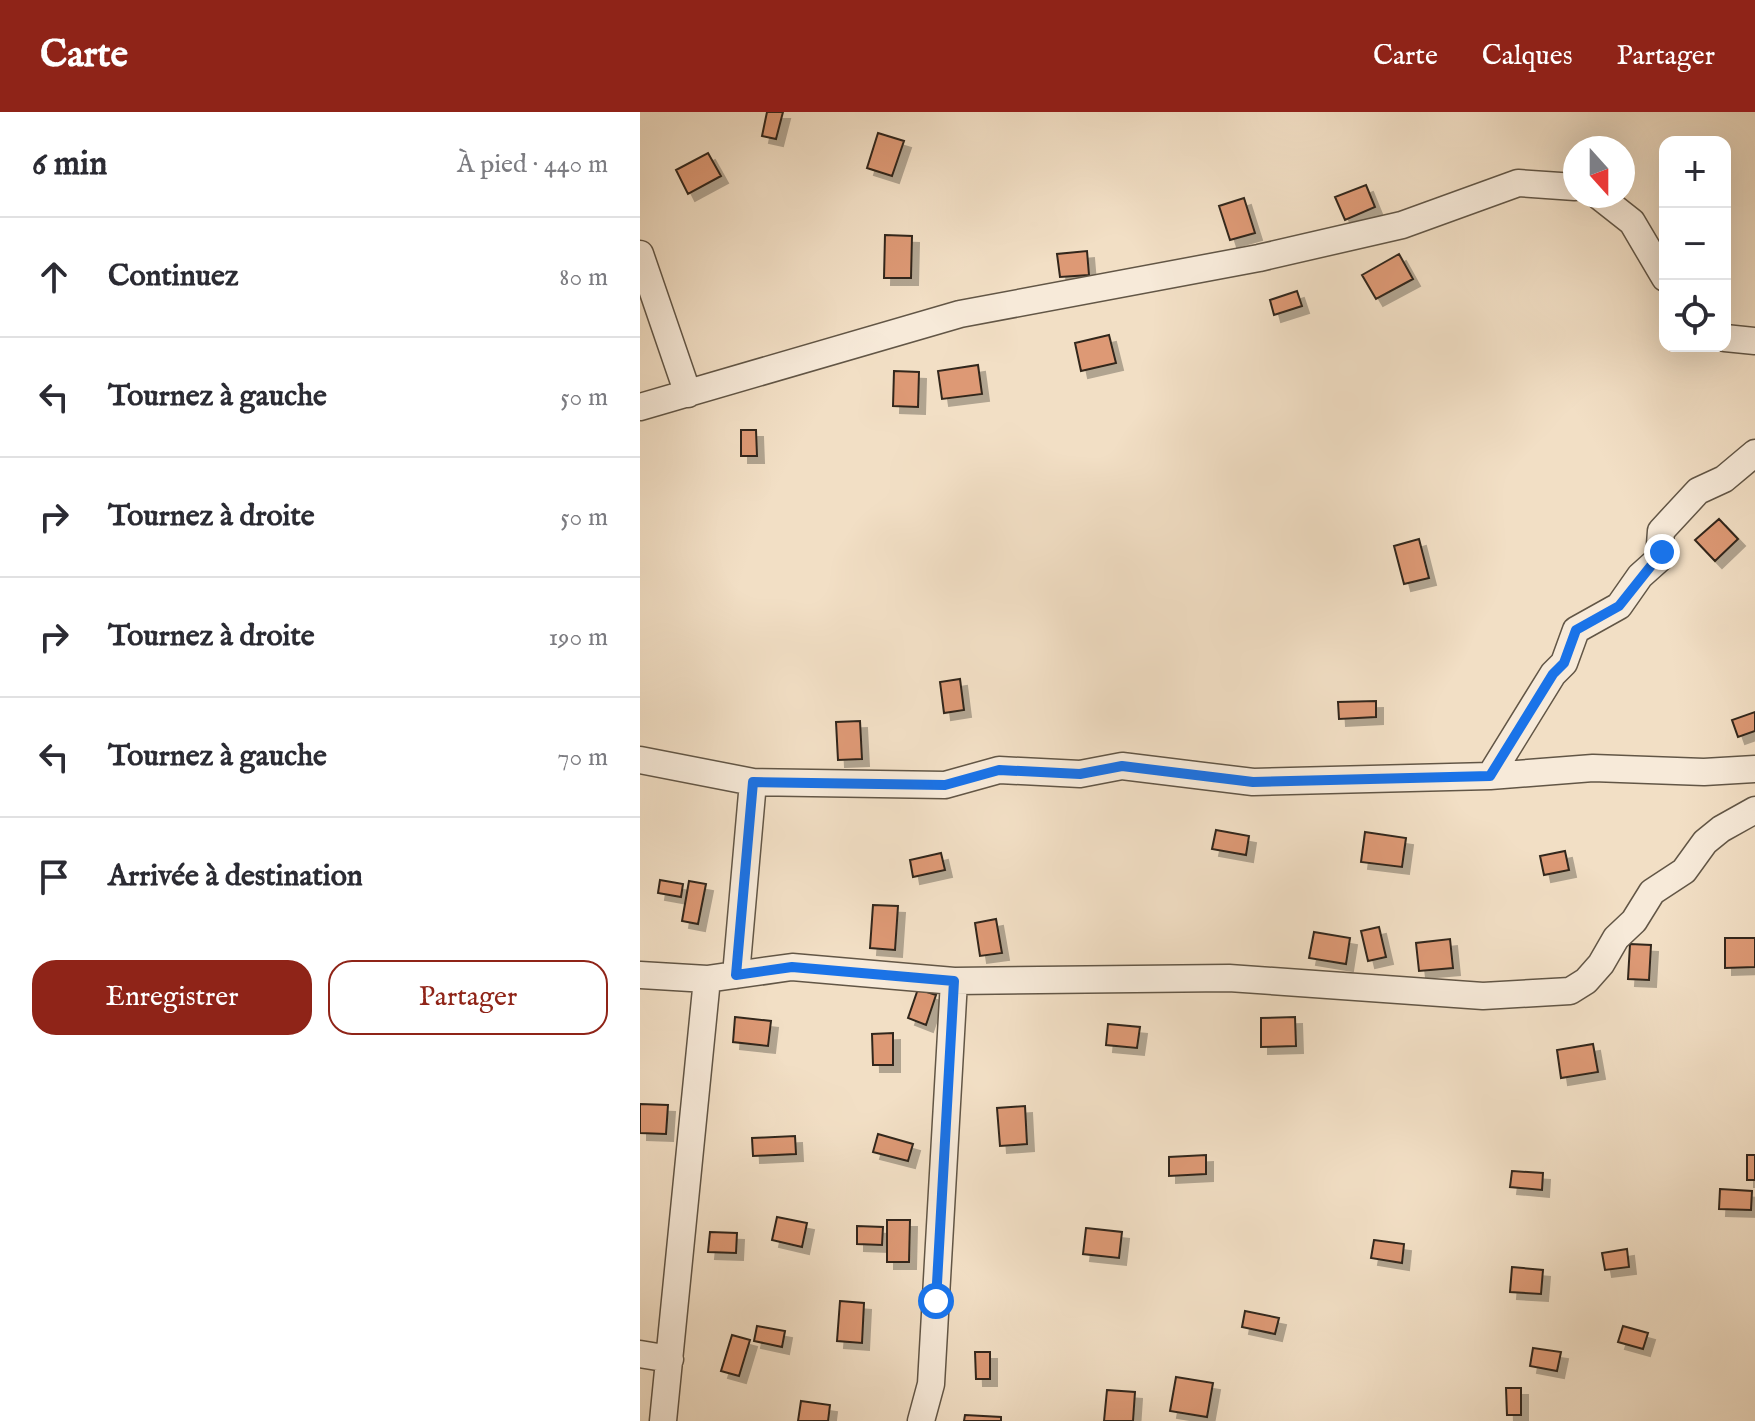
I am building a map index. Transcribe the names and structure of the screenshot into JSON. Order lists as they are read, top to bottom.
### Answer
{
  "north": "bottom",
  "page": {
    "header": "Carte",
    "nav": ["Carte", "Calques", "Partager"],
    "heading": ["6 min", "À pied · 440 m"],
    "map_buttons": ["+", "−"],
    "list": [
      ["Continuez", "80 m"],
      ["Tournez à gauche", "50 m"],
      ["Tournez à droite", "50 m"],
      ["Tournez à droite", "190 m"],
      ["Tournez à gauche", "70 m"],
      "Arrivée à destination"
    ],
    "buttons": ["Enregistrer", "Partager"]
  }
}
